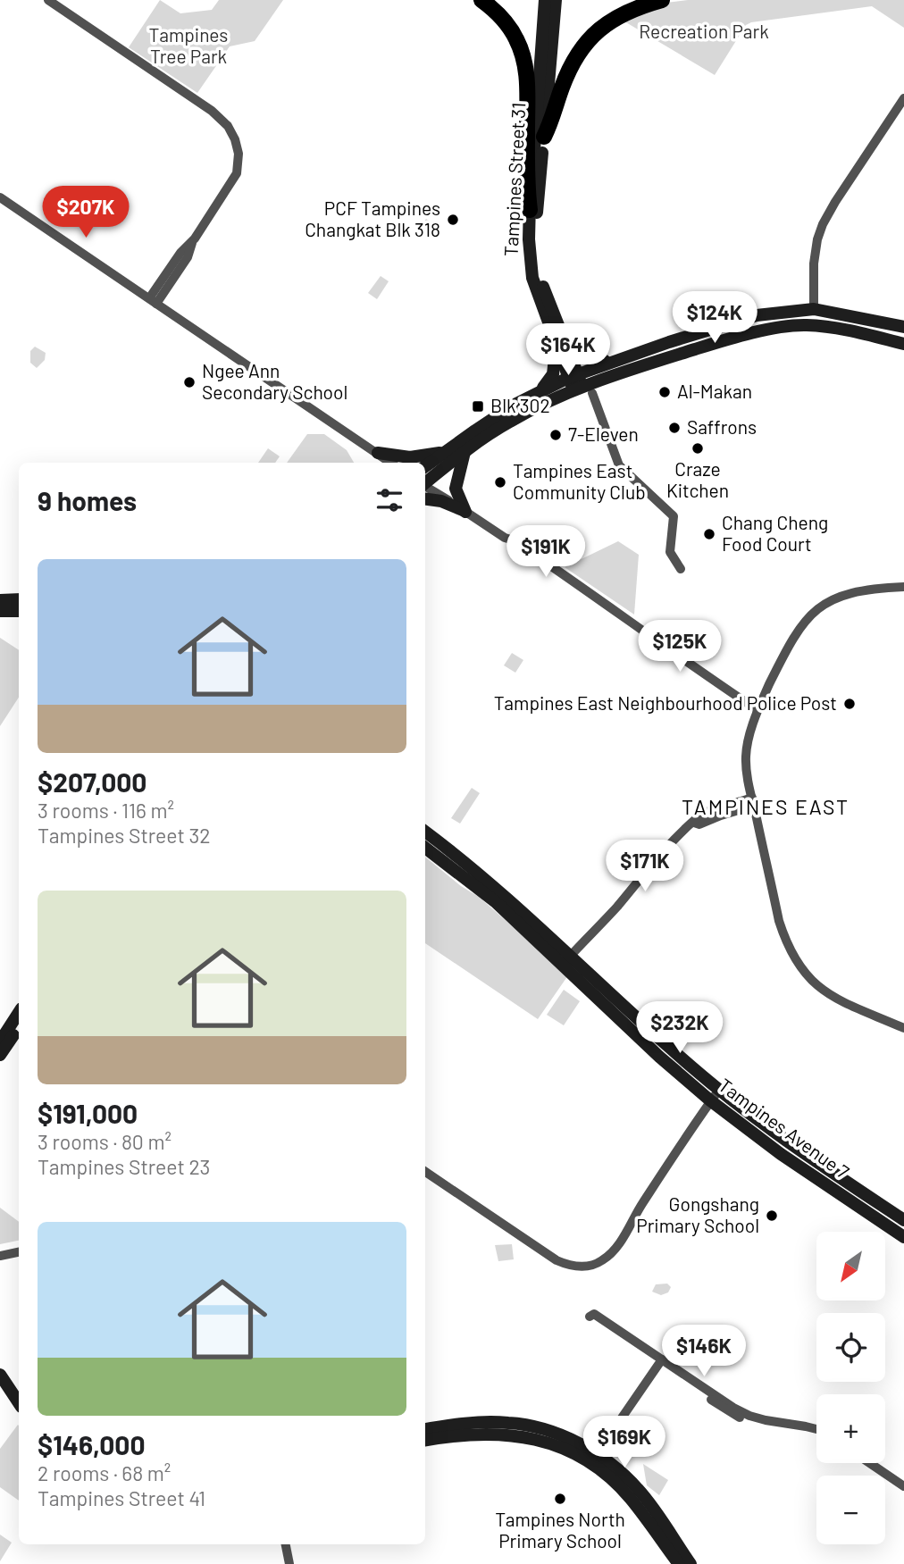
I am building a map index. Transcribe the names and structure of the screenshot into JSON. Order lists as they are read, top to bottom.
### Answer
{
  "streets": {
    "main road": ["Tampines Street 31", "Tampines Avenue 7"]
  },
  "districts": ["TAMPINES EAST"],
  "parks": ["Recreation Park", "Tampines Tree Park"],
  "places": {
    "other": [
      "PCF Tampines Changkat Blk 318",
      "Ngee Ann Secondary School",
      "Al-Makan",
      "Saffrons",
      "7-Eleven",
      "Craze Kitchen",
      "Tampines East Community Club",
      "Chang Cheng Food Court",
      "Tampines East Neighbourhood Police Post",
      "Gongshang Primary School",
      "Tampines North Primary School"
    ],
    "transit": ["Blk 302"]
  },
  "north": "bottom left",
  "page": {
    "price": [
      "$207K",
      "$124K",
      "$164K",
      "$191K",
      "$125K",
      "$171K",
      "$232K",
      "$146K",
      "$169K"
    ],
    "heading": "9 homes",
    "list": [
      {
        "name": "$207,000",
        "note": "3 rooms · 116 m² · Tampines Street 32"
      },
      {
        "name": "$191,000",
        "note": "3 rooms · 80 m² · Tampines Street 23"
      },
      {
        "name": "$146,000",
        "note": "2 rooms · 68 m² · Tampines Street 41"
      }
    ],
    "map_buttons": ["+", "−"]
  }
}
